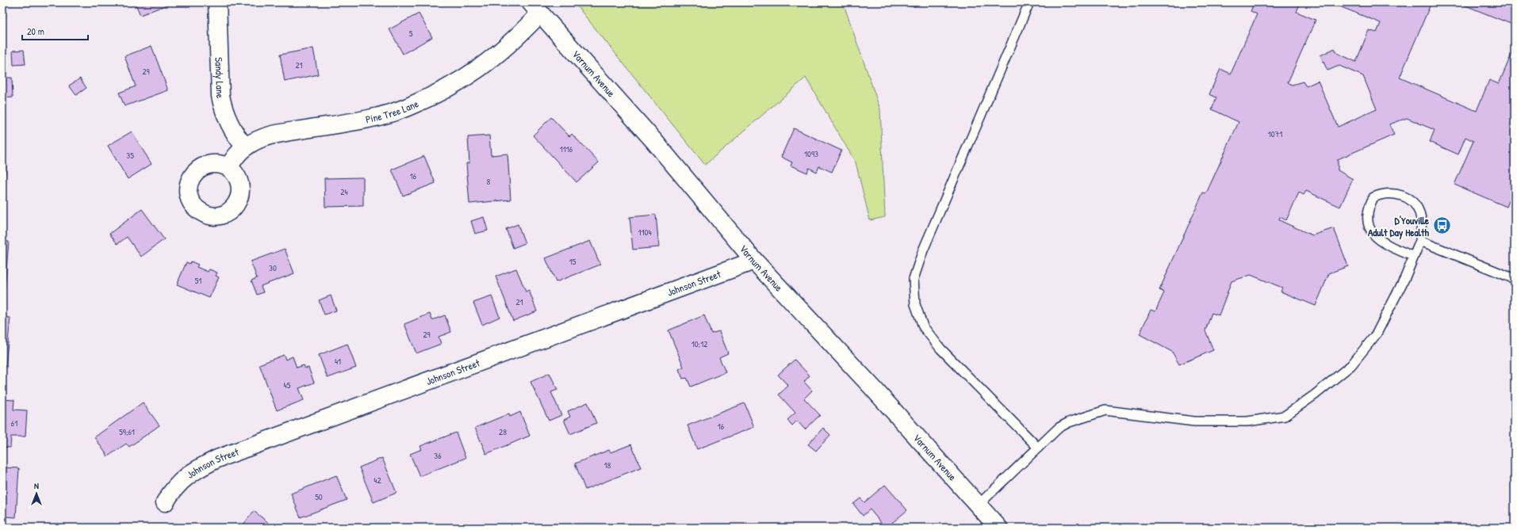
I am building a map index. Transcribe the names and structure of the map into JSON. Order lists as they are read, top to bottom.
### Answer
{
  "streets": {
    "street": [
      "Varnum Avenue",
      "Sandy Lane",
      "Pine Tree Lane",
      "Johnson Street"
    ]
  },
  "crossings": [
    ["Varnum Avenue", "Pine Tree Lane"],
    ["Varnum Avenue", "Johnson Street"],
    ["Sandy Lane", "Pine Tree Lane"]
  ],
  "places": {
    "bus stop": ["D'Youville Adult Day Health"]
  },
  "house_numbers": [
    "5",
    "21",
    "29",
    "1071",
    "1116",
    "1093",
    "35",
    "16",
    "8",
    "24",
    "1104",
    "15",
    "30",
    "51",
    "21",
    "29",
    "10;12",
    "41",
    "45",
    "61",
    "16",
    "59;61",
    "28",
    "36",
    "18",
    "42",
    "50"
  ],
  "scale_bar": "20 m",
  "north": "top"
}
